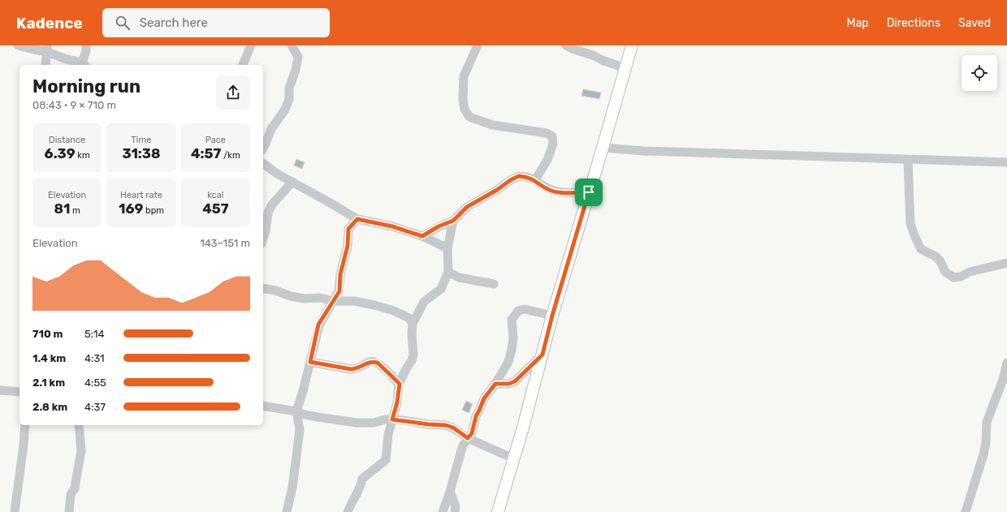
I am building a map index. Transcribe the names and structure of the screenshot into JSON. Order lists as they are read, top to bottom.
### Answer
{
  "page": {
    "header": "Kadence",
    "search": "Search here",
    "nav": ["Map", "Directions", "Saved"],
    "heading": ["Morning run", "08:43 · 9 × 710 m"],
    "stats": [
      ["Distance", "6.39 km"],
      ["Time", "31:38"],
      ["Pace", "4:57 /km"],
      ["Elevation", "81 m"],
      ["Heart rate", "169 bpm"],
      ["kcal", "457"]
    ],
    "chart": ["Elevation", "143–151 m"],
    "list": [
      {
        "name": "710 m",
        "note": "5:14"
      },
      {
        "name": "1.4 km",
        "note": "4:31"
      },
      {
        "name": "2.1 km",
        "note": "4:55"
      },
      {
        "name": "2.8 km",
        "note": "4:37"
      }
    ]
  }
}
